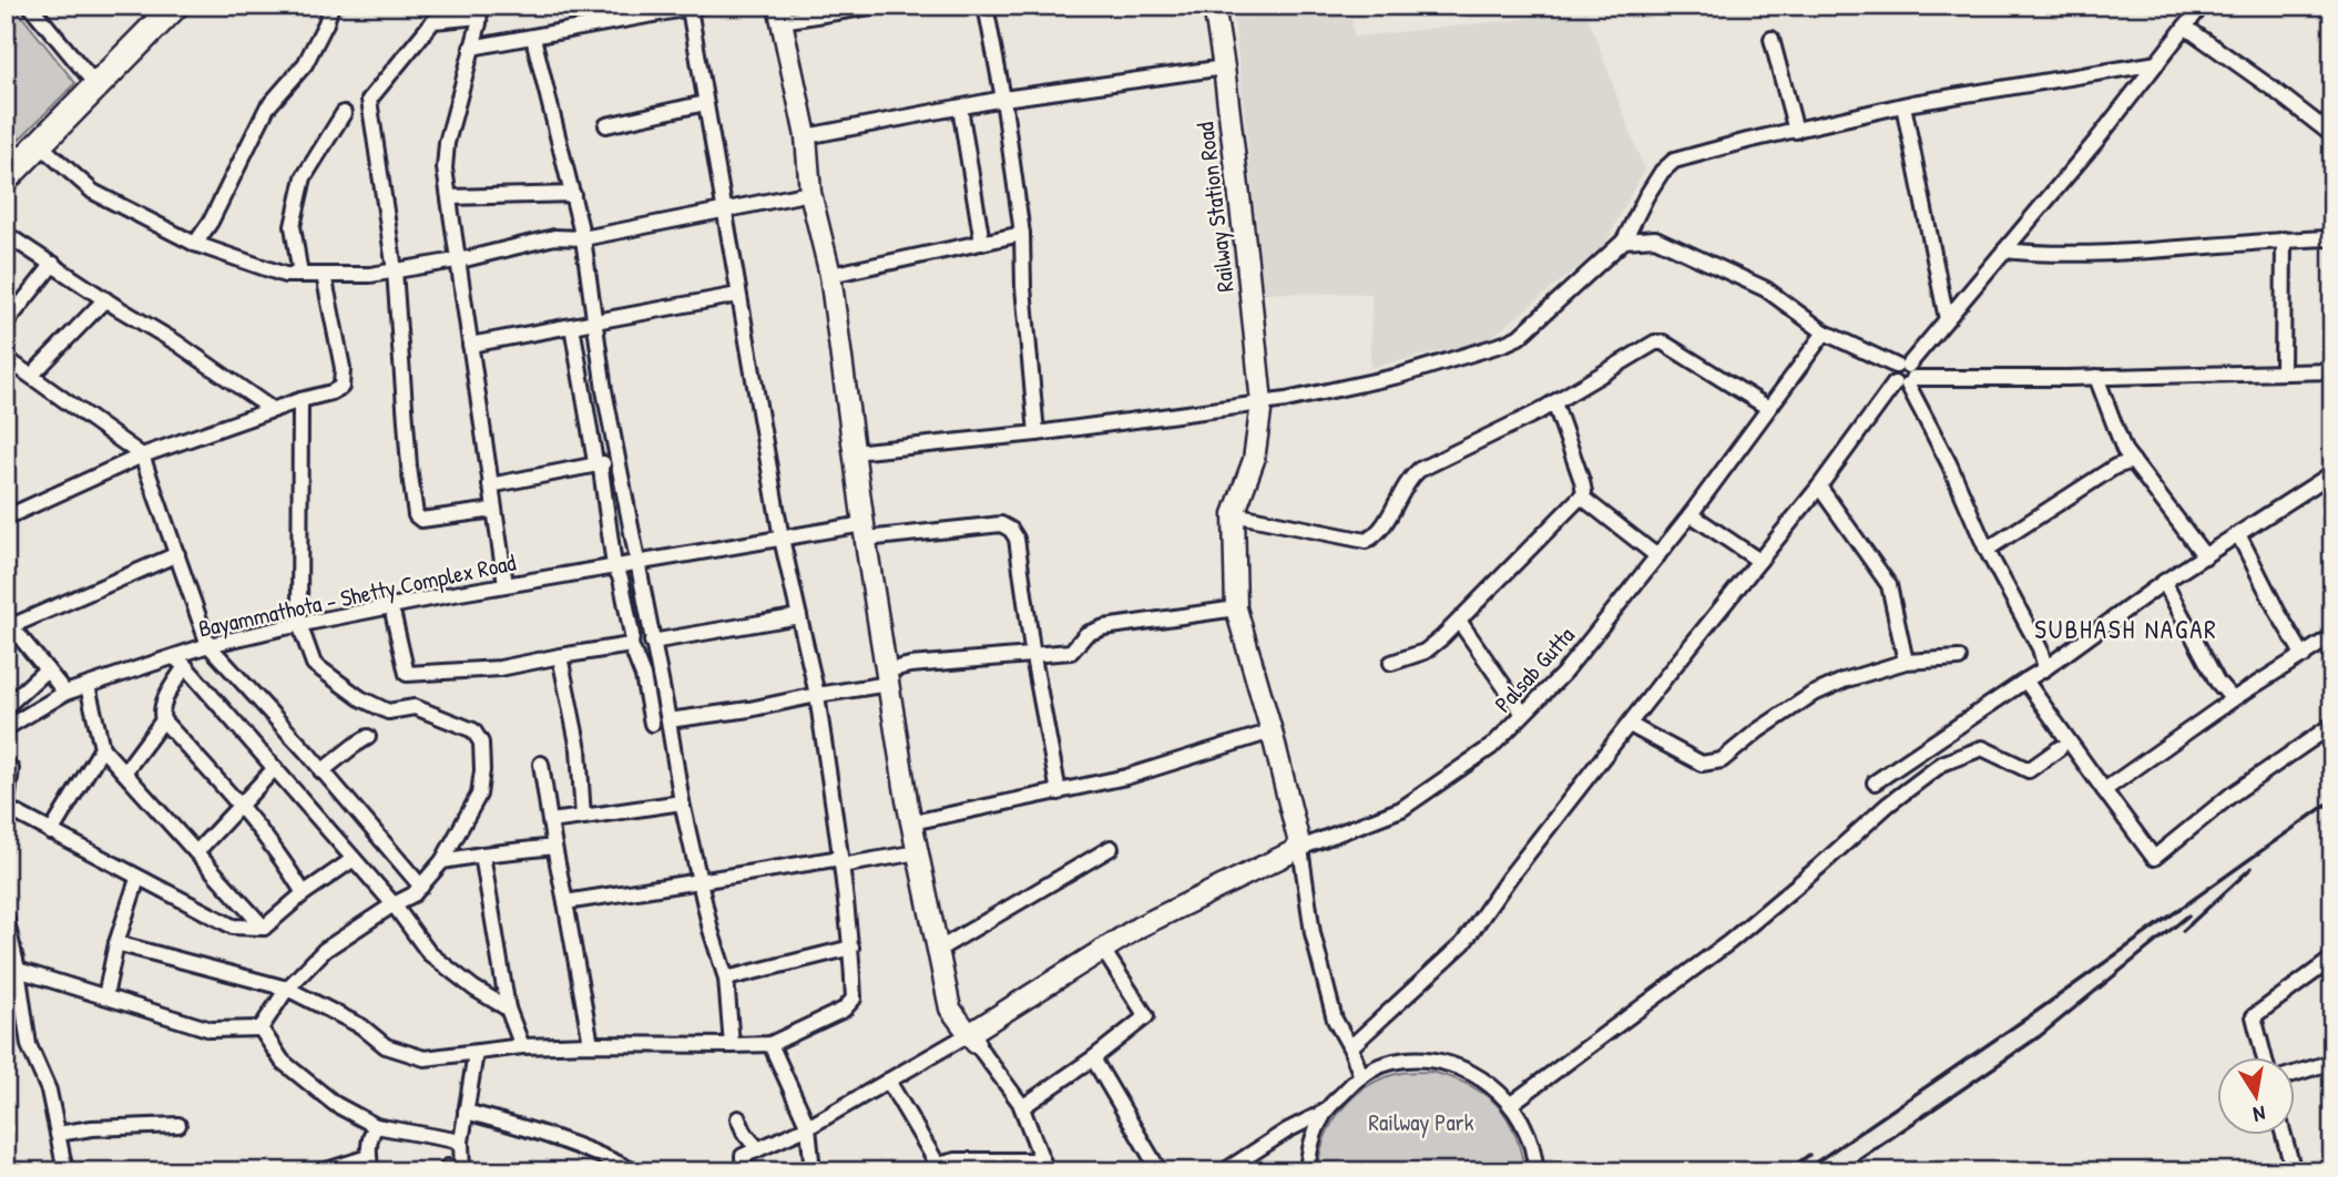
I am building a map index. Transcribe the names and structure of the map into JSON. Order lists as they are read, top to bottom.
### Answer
{
  "streets": {
    "street": ["Railway Station Road", "Bayammathota - Shetty Complex Road", "Palsab Gutta"]
  },
  "districts": ["SUBHASH NAGAR"],
  "parks": ["Railway Park"],
  "north": "bottom"
}
